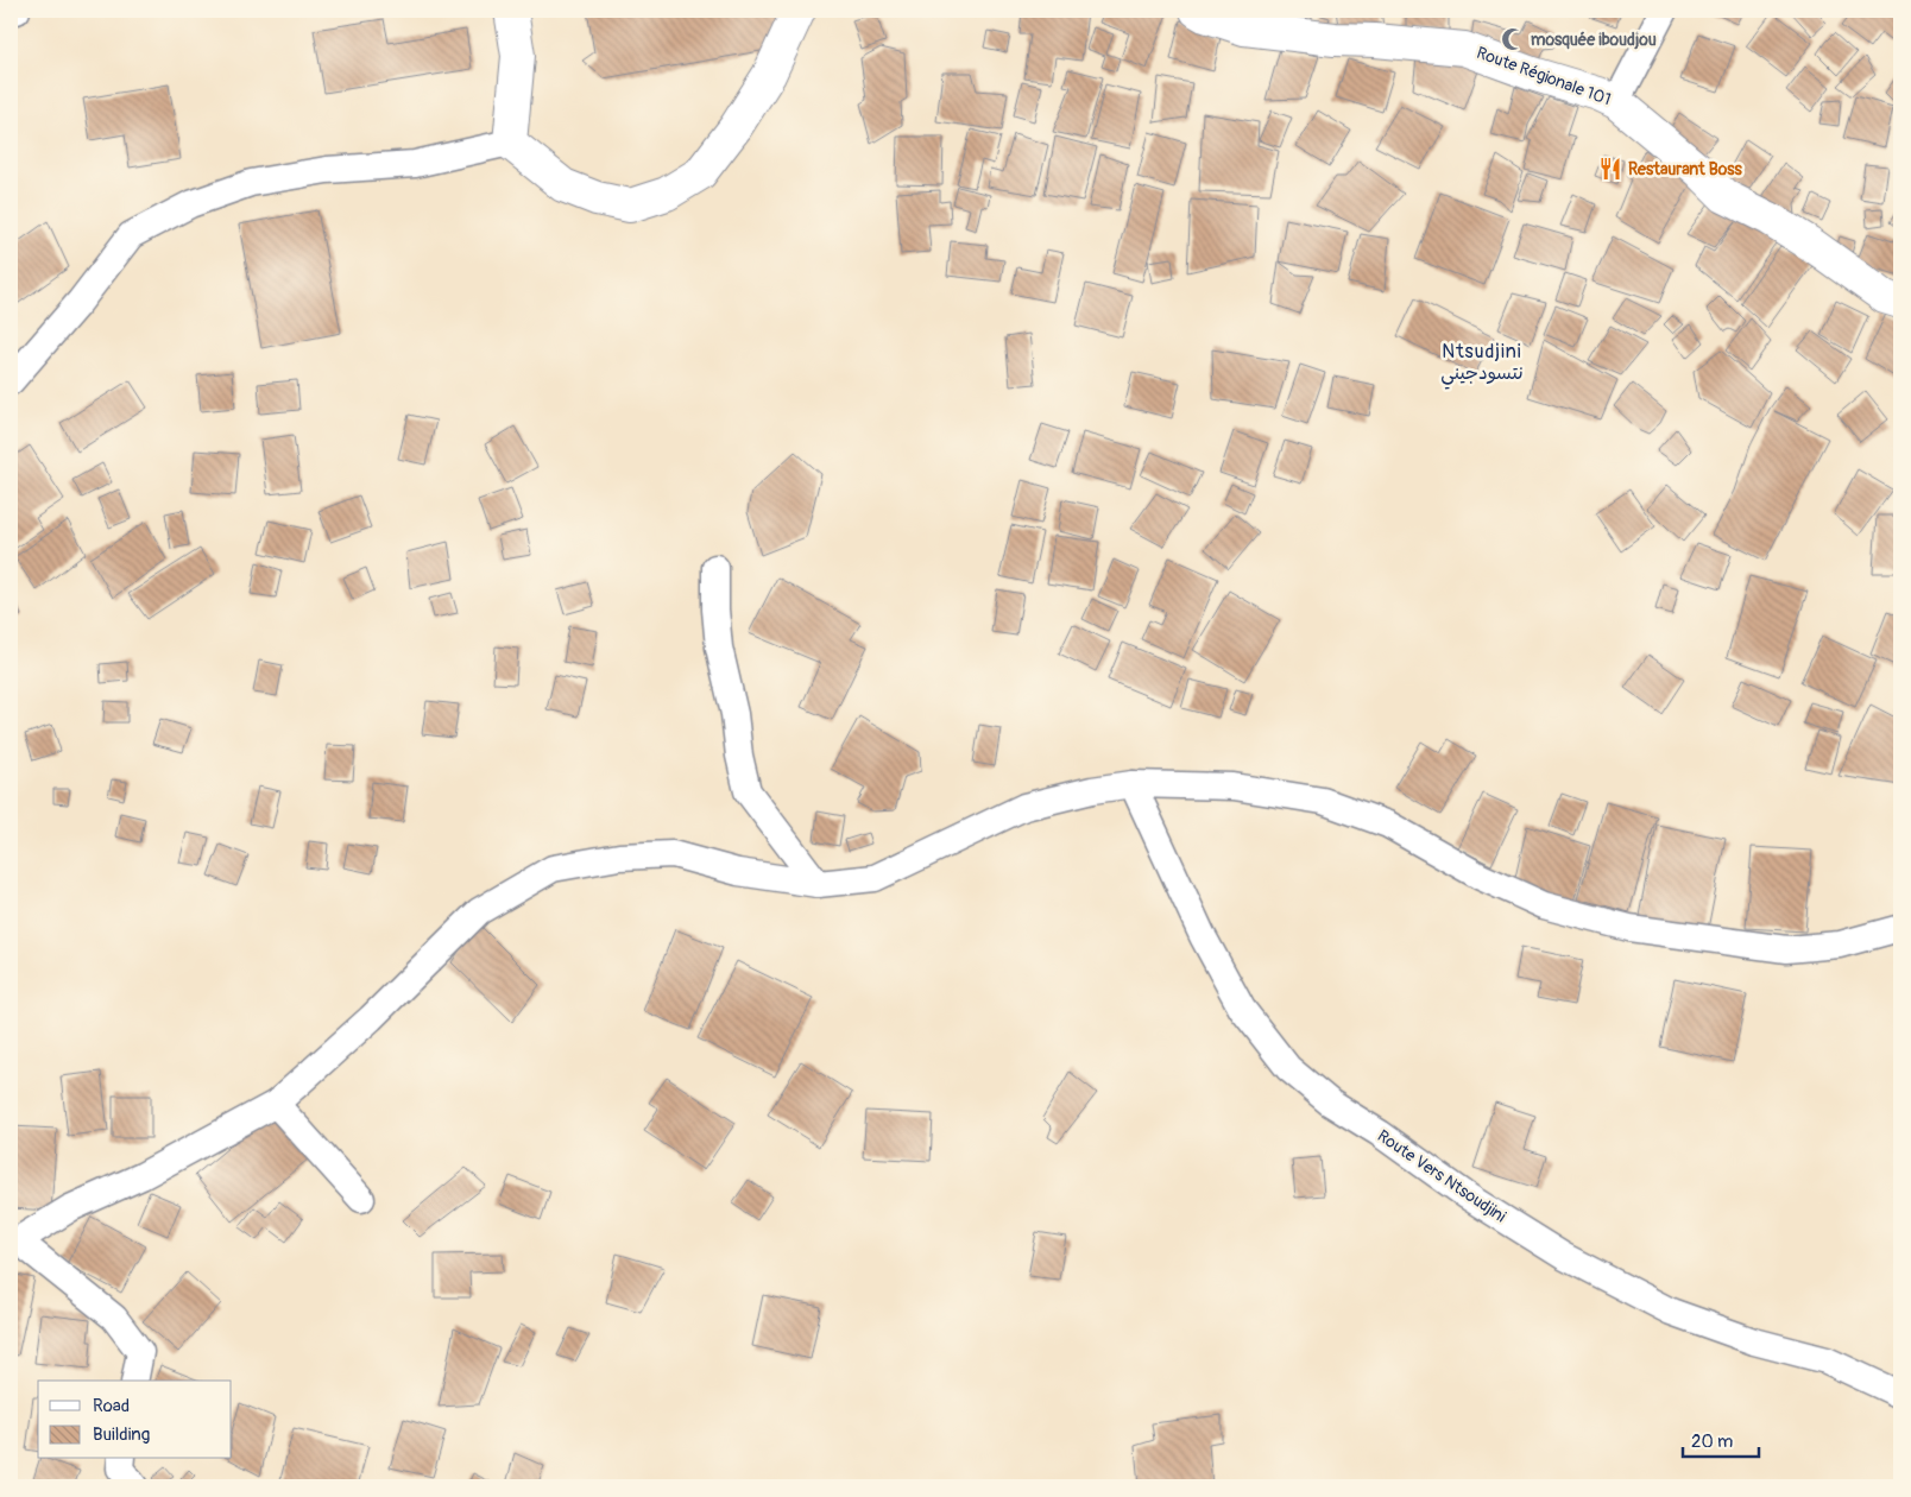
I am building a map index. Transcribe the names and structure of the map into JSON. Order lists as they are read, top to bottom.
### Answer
{
  "streets": {
    "street": ["Route Régionale 101", "Route Vers Ntsoudjini"]
  },
  "districts": ["Ntsudjini نتسودجيني"],
  "places": {
    "mosque": ["mosquée iboudjou"],
    "restaurant": ["Restaurant Boss"]
  },
  "legend": ["Road", "Building"],
  "scale_bar": "20 m"
}
